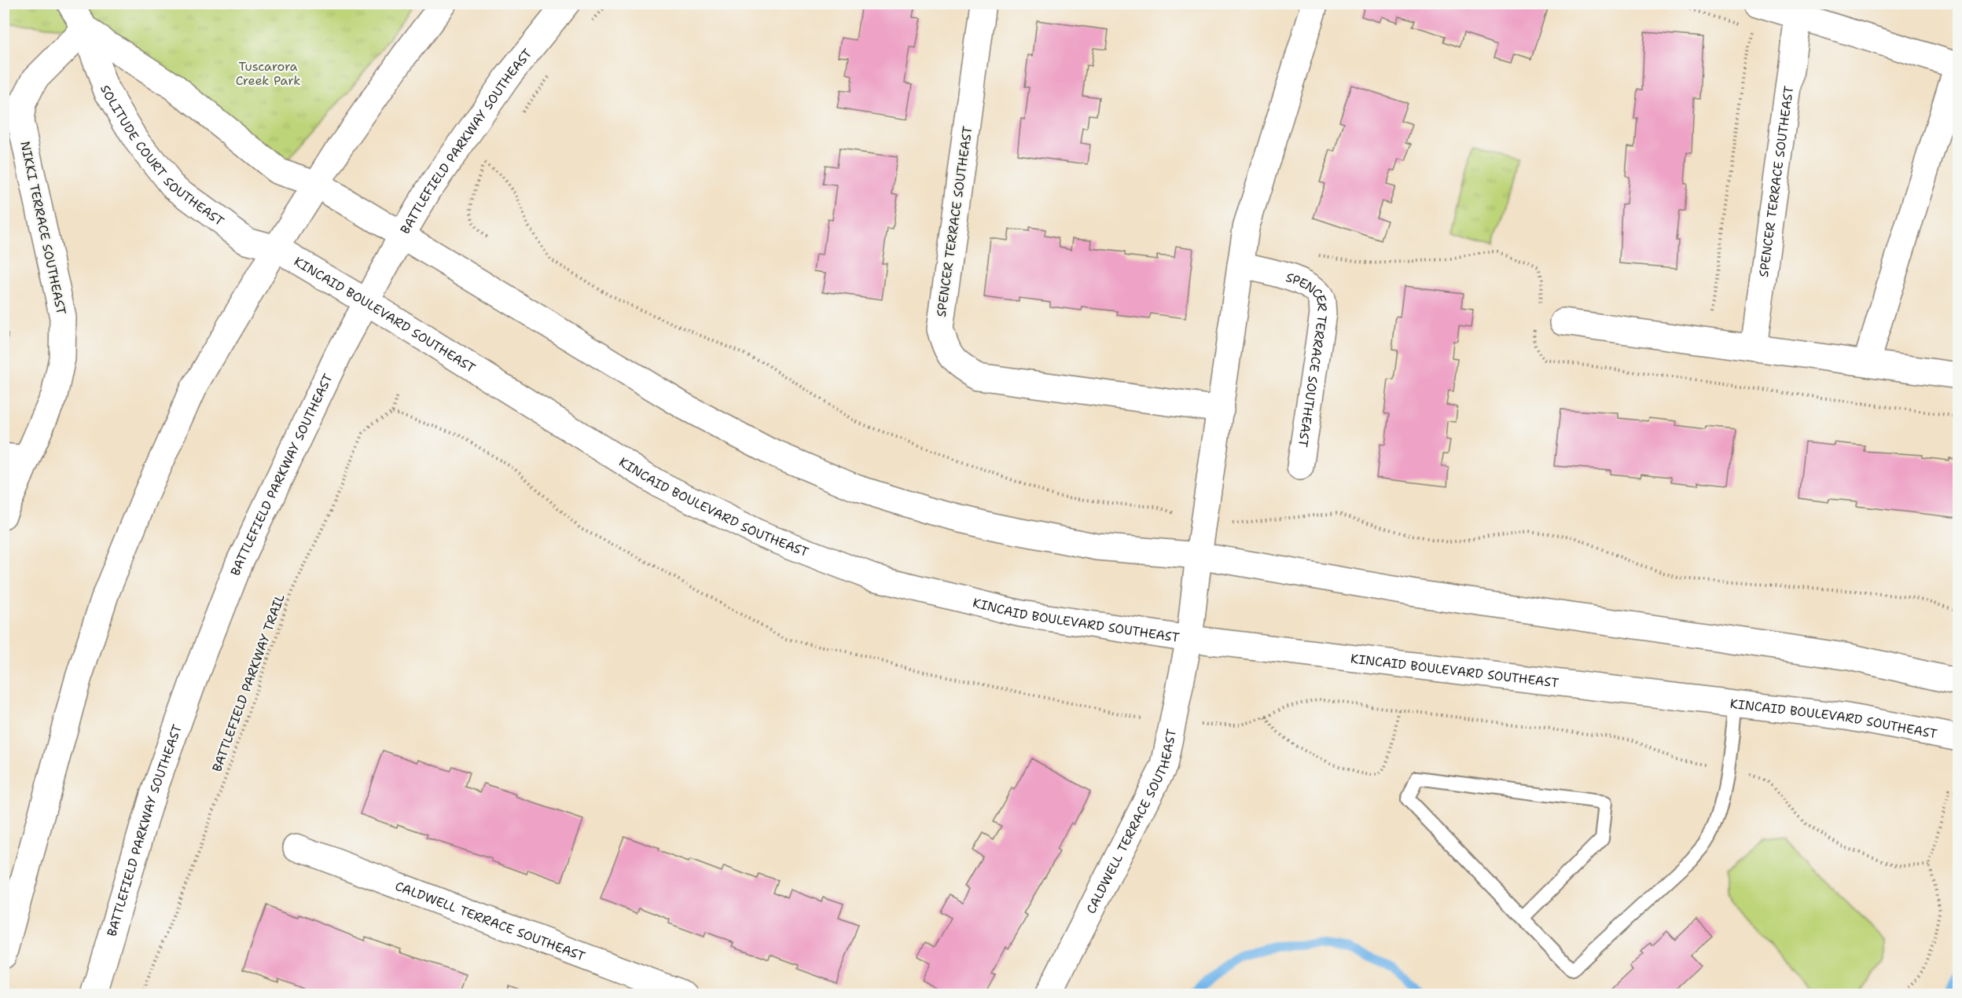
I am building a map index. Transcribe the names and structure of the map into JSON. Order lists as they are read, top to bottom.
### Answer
{
  "streets": {
    "street": [
      "BATTLEFIELD PARKWAY SOUTHEAST",
      "SOLITUDE COURT SOUTHEAST",
      "SPENCER TERRACE SOUTHEAST",
      "NIKKI TERRACE SOUTHEAST",
      "KINCAID BOULEVARD SOUTHEAST",
      "CALDWELL TERRACE SOUTHEAST"
    ],
    "path": ["BATTLEFIELD PARKWAY TRAIL"]
  },
  "crossings": [
    ["BATTLEFIELD PARKWAY SOUTHEAST", "KINCAID BOULEVARD SOUTHEAST"],
    ["SOLITUDE COURT SOUTHEAST", "NIKKI TERRACE SOUTHEAST"],
    ["SOLITUDE COURT SOUTHEAST", "KINCAID BOULEVARD SOUTHEAST"],
    ["KINCAID BOULEVARD SOUTHEAST", "CALDWELL TERRACE SOUTHEAST"]
  ],
  "parks": ["Tuscarora Creek Park"]
}
